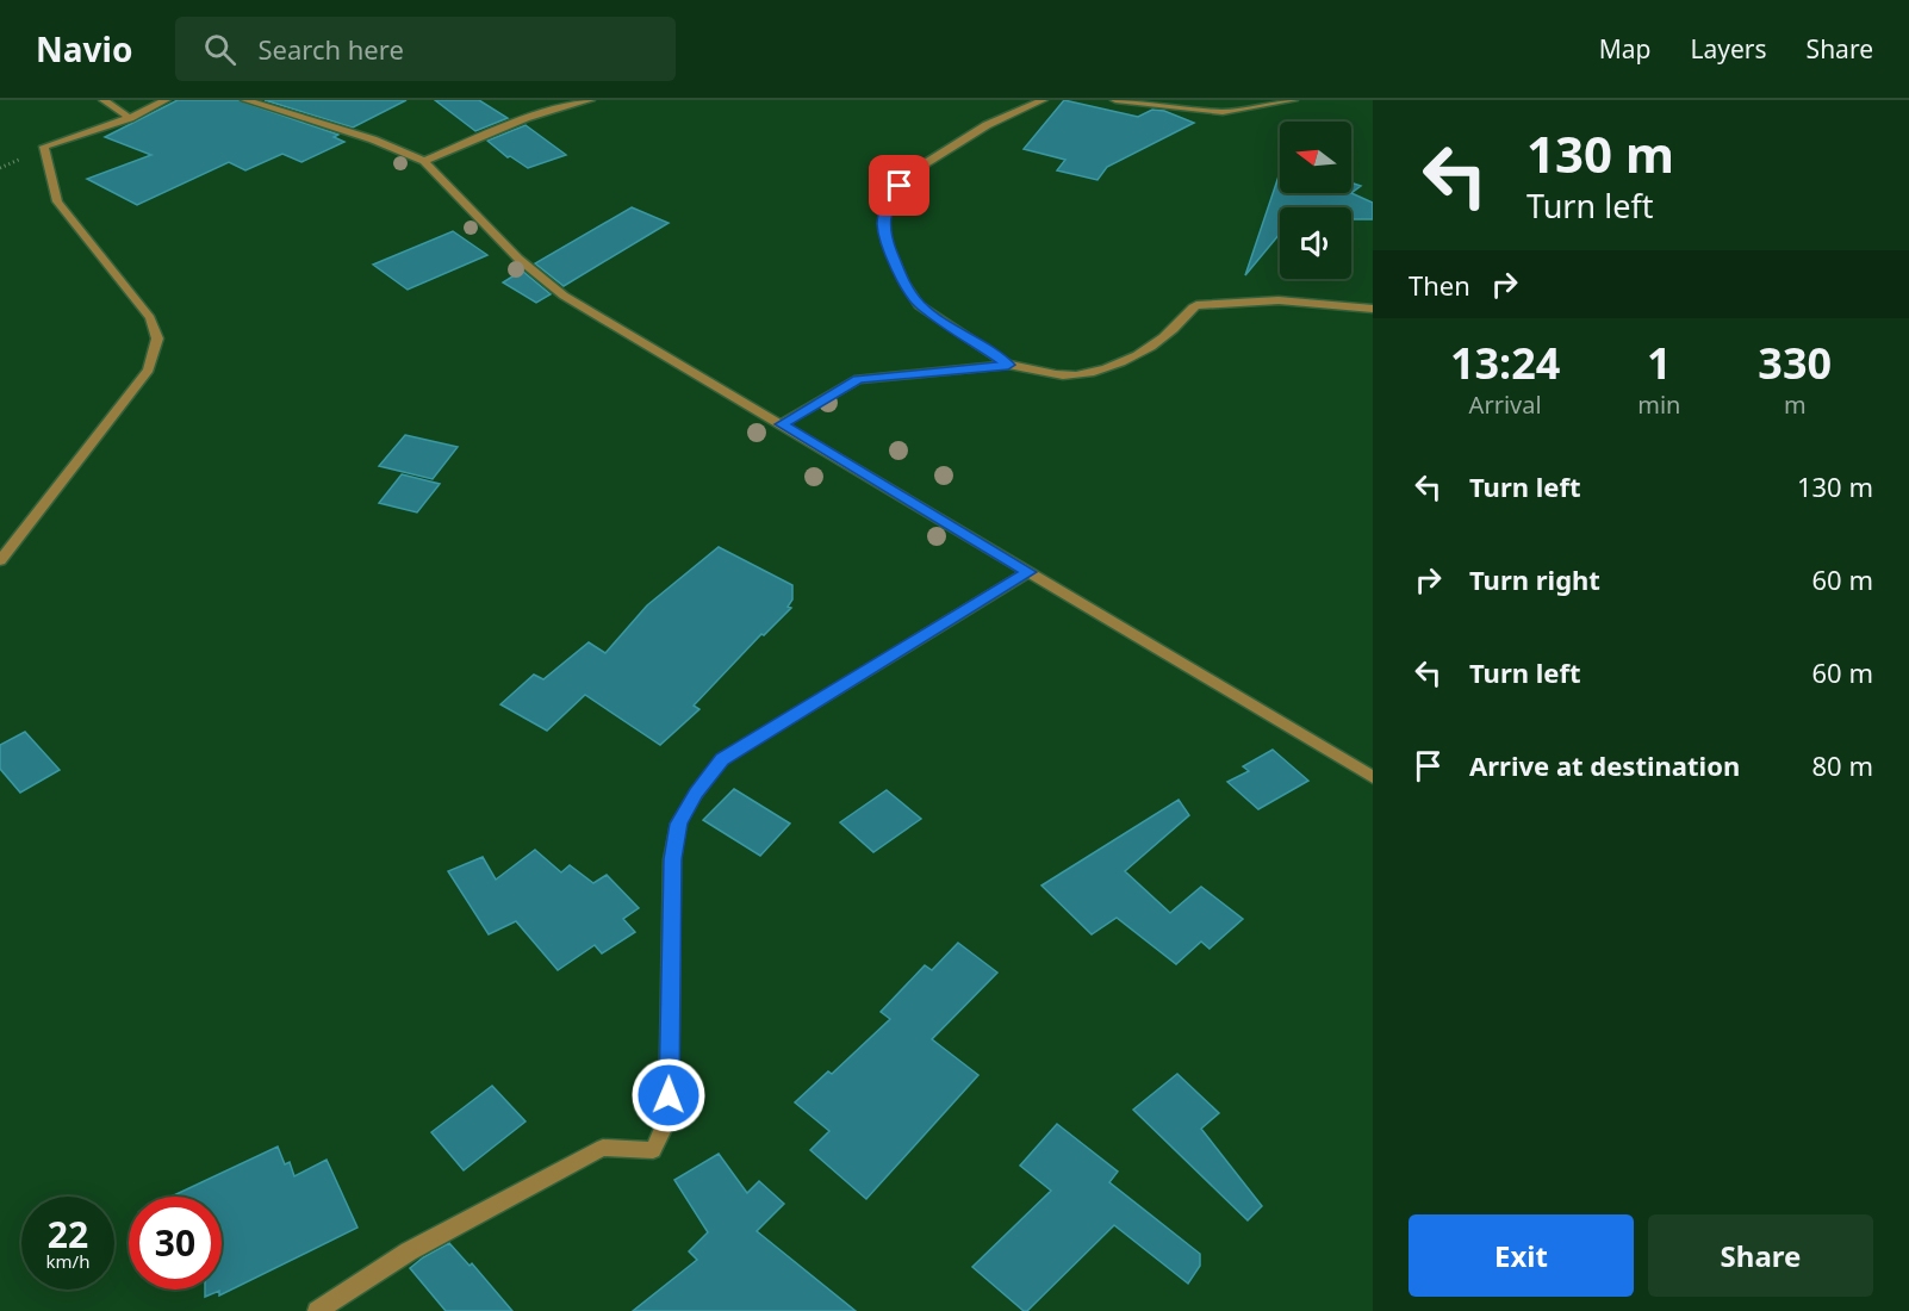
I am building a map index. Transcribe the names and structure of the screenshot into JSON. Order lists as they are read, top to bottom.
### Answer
{
  "north": "left",
  "page": {
    "header": "Navio",
    "search": "Search here",
    "nav": ["Map", "Layers", "Share"],
    "turn": ["130 m", "Turn left"],
    "then": "Then",
    "eta": [
      "13:24",
      "Arrival",
      "1",
      "min",
      "330",
      "m"
    ],
    "list": [
      {
        "name": "Turn left",
        "value": "130 m"
      },
      {
        "name": "Turn right",
        "value": "60 m"
      },
      {
        "name": "Turn left",
        "value": "60 m"
      },
      {
        "name": "Arrive at destination",
        "value": "80 m"
      }
    ],
    "speed": "22 km/h",
    "limit": "30",
    "buttons": ["Exit", "Share"]
  }
}
